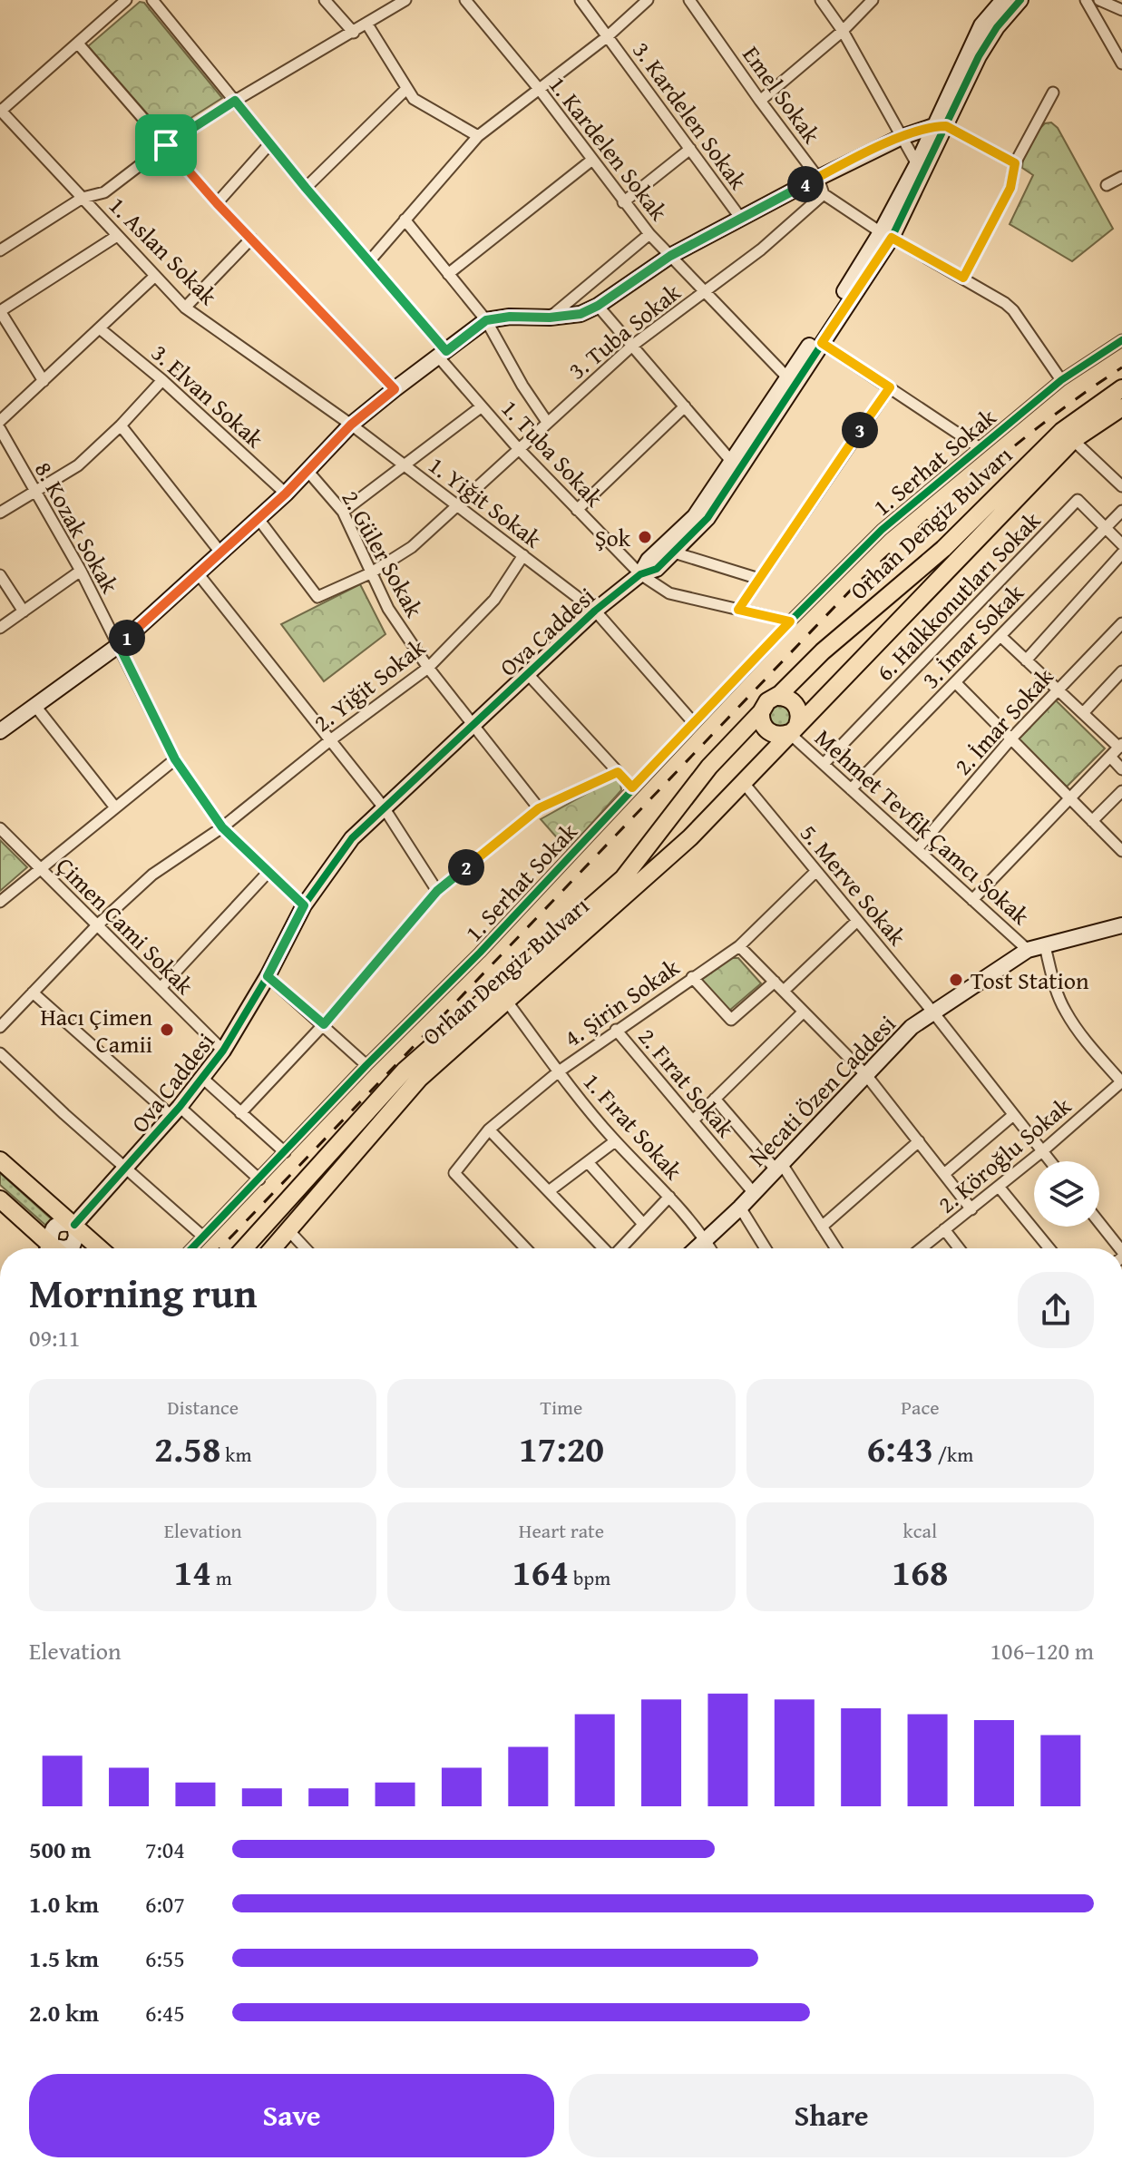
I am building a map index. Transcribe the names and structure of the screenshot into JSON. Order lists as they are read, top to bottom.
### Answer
{
  "streets": {
    "main road": ["Orhan Dengiz Bulvarı"],
    "street": [
      "Emel Sokak",
      "3. Kardelen Sokak",
      "1. Kardelen Sokak",
      "1. Aslan Sokak",
      "3. Tuba Sokak",
      "3. Elvan Sokak",
      "1. Tuba Sokak",
      "1. Serhat Sokak",
      "1. Yiğit Sokak",
      "8. Kozak Sokak",
      "2. Güler Sokak",
      "6. Halkkonutları Sokak",
      "Ova Caddesi",
      "3. İmar Sokak",
      "2. Yiğit Sokak",
      "2. İmar Sokak",
      "Mehmet Tevfik Çamcı Sokak",
      "5. Merve Sokak",
      "Çimen Cami Sokak",
      "4. Şirin Sokak",
      "2. Fırat Sokak",
      "Necati Özen Caddesi",
      "1. Fırat Sokak",
      "2. Köroğlu Sokak"
    ]
  },
  "crossings": [
    ["Emel Sokak", "3. Tuba Sokak"],
    ["1. Kardelen Sokak", "3. Tuba Sokak"],
    ["1. Kardelen Sokak", "Ova Caddesi"],
    ["1. Aslan Sokak", "1. Yiğit Sokak"],
    ["3. Tuba Sokak", "1. Tuba Sokak"],
    ["3. Tuba Sokak", "1. Yiğit Sokak"],
    ["3. Tuba Sokak", "2. Güler Sokak"],
    ["1. Tuba Sokak", "1. Serhat Sokak"],
    ["1. Tuba Sokak", "Ova Caddesi"],
    ["1. Serhat Sokak", "1. Yiğit Sokak"],
    ["1. Yiğit Sokak", "Ova Caddesi"],
    ["1. Yiğit Sokak", "2. Yiğit Sokak"],
    ["Orhan Dengiz Bulvarı", "Mehmet Tevfik Çamcı Sokak"],
    ["Orhan Dengiz Bulvarı", "5. Merve Sokak"],
    ["Orhan Dengiz Bulvarı", "1. Fırat Sokak"],
    ["8. Kozak Sokak", "Ova Caddesi"],
    ["8. Kozak Sokak", "2. Yiğit Sokak"],
    ["2. Güler Sokak", "Ova Caddesi"],
    ["2. Güler Sokak", "2. Yiğit Sokak"],
    ["6. Halkkonutları Sokak", "3. İmar Sokak"],
    ["6. Halkkonutları Sokak", "Mehmet Tevfik Çamcı Sokak"],
    ["Ova Caddesi", "Çimen Cami Sokak"],
    ["3. İmar Sokak", "Mehmet Tevfik Çamcı Sokak"],
    ["2. Yiğit Sokak", "Çimen Cami Sokak"],
    ["2. İmar Sokak", "Mehmet Tevfik Çamcı Sokak"],
    ["Mehmet Tevfik Çamcı Sokak", "Necati Özen Caddesi"],
    ["5. Merve Sokak", "4. Şirin Sokak"],
    ["5. Merve Sokak", "Necati Özen Caddesi"],
    ["5. Merve Sokak", "2. Köroğlu Sokak"],
    ["4. Şirin Sokak", "2. Fırat Sokak"],
    ["4. Şirin Sokak", "1. Fırat Sokak"],
    ["2. Fırat Sokak", "Necati Özen Caddesi"],
    ["Necati Özen Caddesi", "1. Fırat Sokak"]
  ],
  "places": ["Şok", "Tost Station", "Hacı Çimen Camii"],
  "page": {
    "pins": [
      "4",
      "3",
      "1",
      "2"
    ],
    "heading": ["Morning run", "09:11"],
    "stats": [
      ["Distance", "2.58 km"],
      ["Time", "17:20"],
      ["Pace", "6:43 /km"],
      ["Elevation", "14 m"],
      ["Heart rate", "164 bpm"],
      ["kcal", "168"]
    ],
    "chart": ["Elevation", "106–120 m"],
    "list": [
      {
        "name": "500 m",
        "note": "7:04"
      },
      {
        "name": "1.0 km",
        "note": "6:07"
      },
      {
        "name": "1.5 km",
        "note": "6:55"
      },
      {
        "name": "2.0 km",
        "note": "6:45"
      }
    ],
    "buttons": ["Save", "Share"]
  }
}
